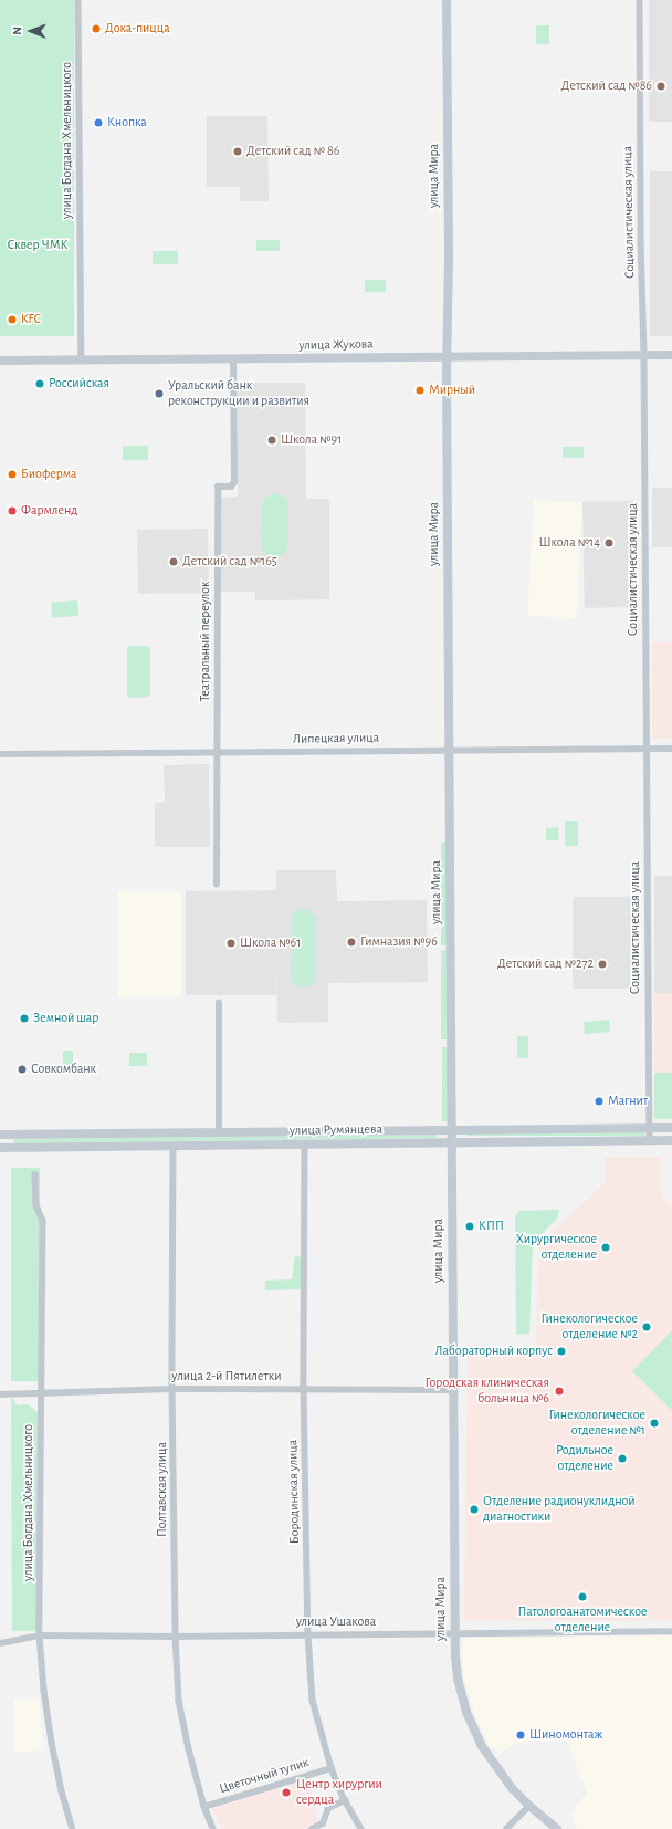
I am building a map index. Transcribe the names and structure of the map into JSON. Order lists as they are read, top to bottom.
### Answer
{
  "streets": {
    "main road": ["улица Мира", "улица Жукова", "улица Румянцева"],
    "street": [
      "улица Богдана Хмельницкого",
      "Социалистическая улица",
      "Театральный переулок",
      "Липецкая улица",
      "улица 2-й Пятилетки",
      "Полтавская улица",
      "Бородинская улица",
      "улица Ушакова",
      "Цветочный тупик"
    ]
  },
  "crossings": [
    ["улица Богдана Хмельницкого", "улица Жукова"],
    ["улица Богдана Хмельницкого", "улица 2-й Пятилетки"],
    ["улица Богдана Хмельницкого", "улица Ушакова"],
    ["улица Мира", "улица Жукова"],
    ["улица Мира", "Липецкая улица"],
    ["улица Мира", "улица Румянцева"],
    ["улица Мира", "улица 2-й Пятилетки"],
    ["улица Мира", "улица Ушакова"],
    ["Социалистическая улица", "улица Жукова"],
    ["Социалистическая улица", "Липецкая улица"],
    ["Социалистическая улица", "улица Румянцева"],
    ["улица Жукова", "Театральный переулок"],
    ["Театральный переулок", "Липецкая улица"],
    ["улица Румянцева", "Полтавская улица"],
    ["улица Румянцева", "Бородинская улица"],
    ["улица 2-й Пятилетки", "Полтавская улица"],
    ["улица 2-й Пятилетки", "Бородинская улица"],
    ["Полтавская улица", "улица Ушакова"],
    ["Полтавская улица", "Цветочный тупик"],
    ["Бородинская улица", "улица Ушакова"],
    ["Бородинская улица", "Цветочный тупик"]
  ],
  "parks": ["Сквер ЧМК"],
  "places": [
    "Дока-пицца",
    "Детский сад №86",
    "Кнопка",
    "Детский сад № 86",
    "KFC",
    "Российская",
    "Мирный",
    "Уральский банк реконструкции и развития",
    "Школа №91",
    "Биоферма",
    "Фармленд",
    "Школа №14",
    "Детский сад №165",
    "Гимназия №96",
    "Школа №61",
    "Детский сад №272",
    "Земной шар",
    "Совкомбанк",
    "Магнит",
    "КПП",
    "Хирургическое отделение",
    "Гинекологическое отделение №2",
    "Лабораторный корпус",
    "Городская клиническая больница №6",
    "Гинекологическое отделение №1",
    "Родильное отделение",
    "Отделение радионуклидной диагностики",
    "Патологоанатомическое отделение",
    "Шиномонтаж",
    "Центр хирургии сердца"
  ],
  "north": "left"
}
